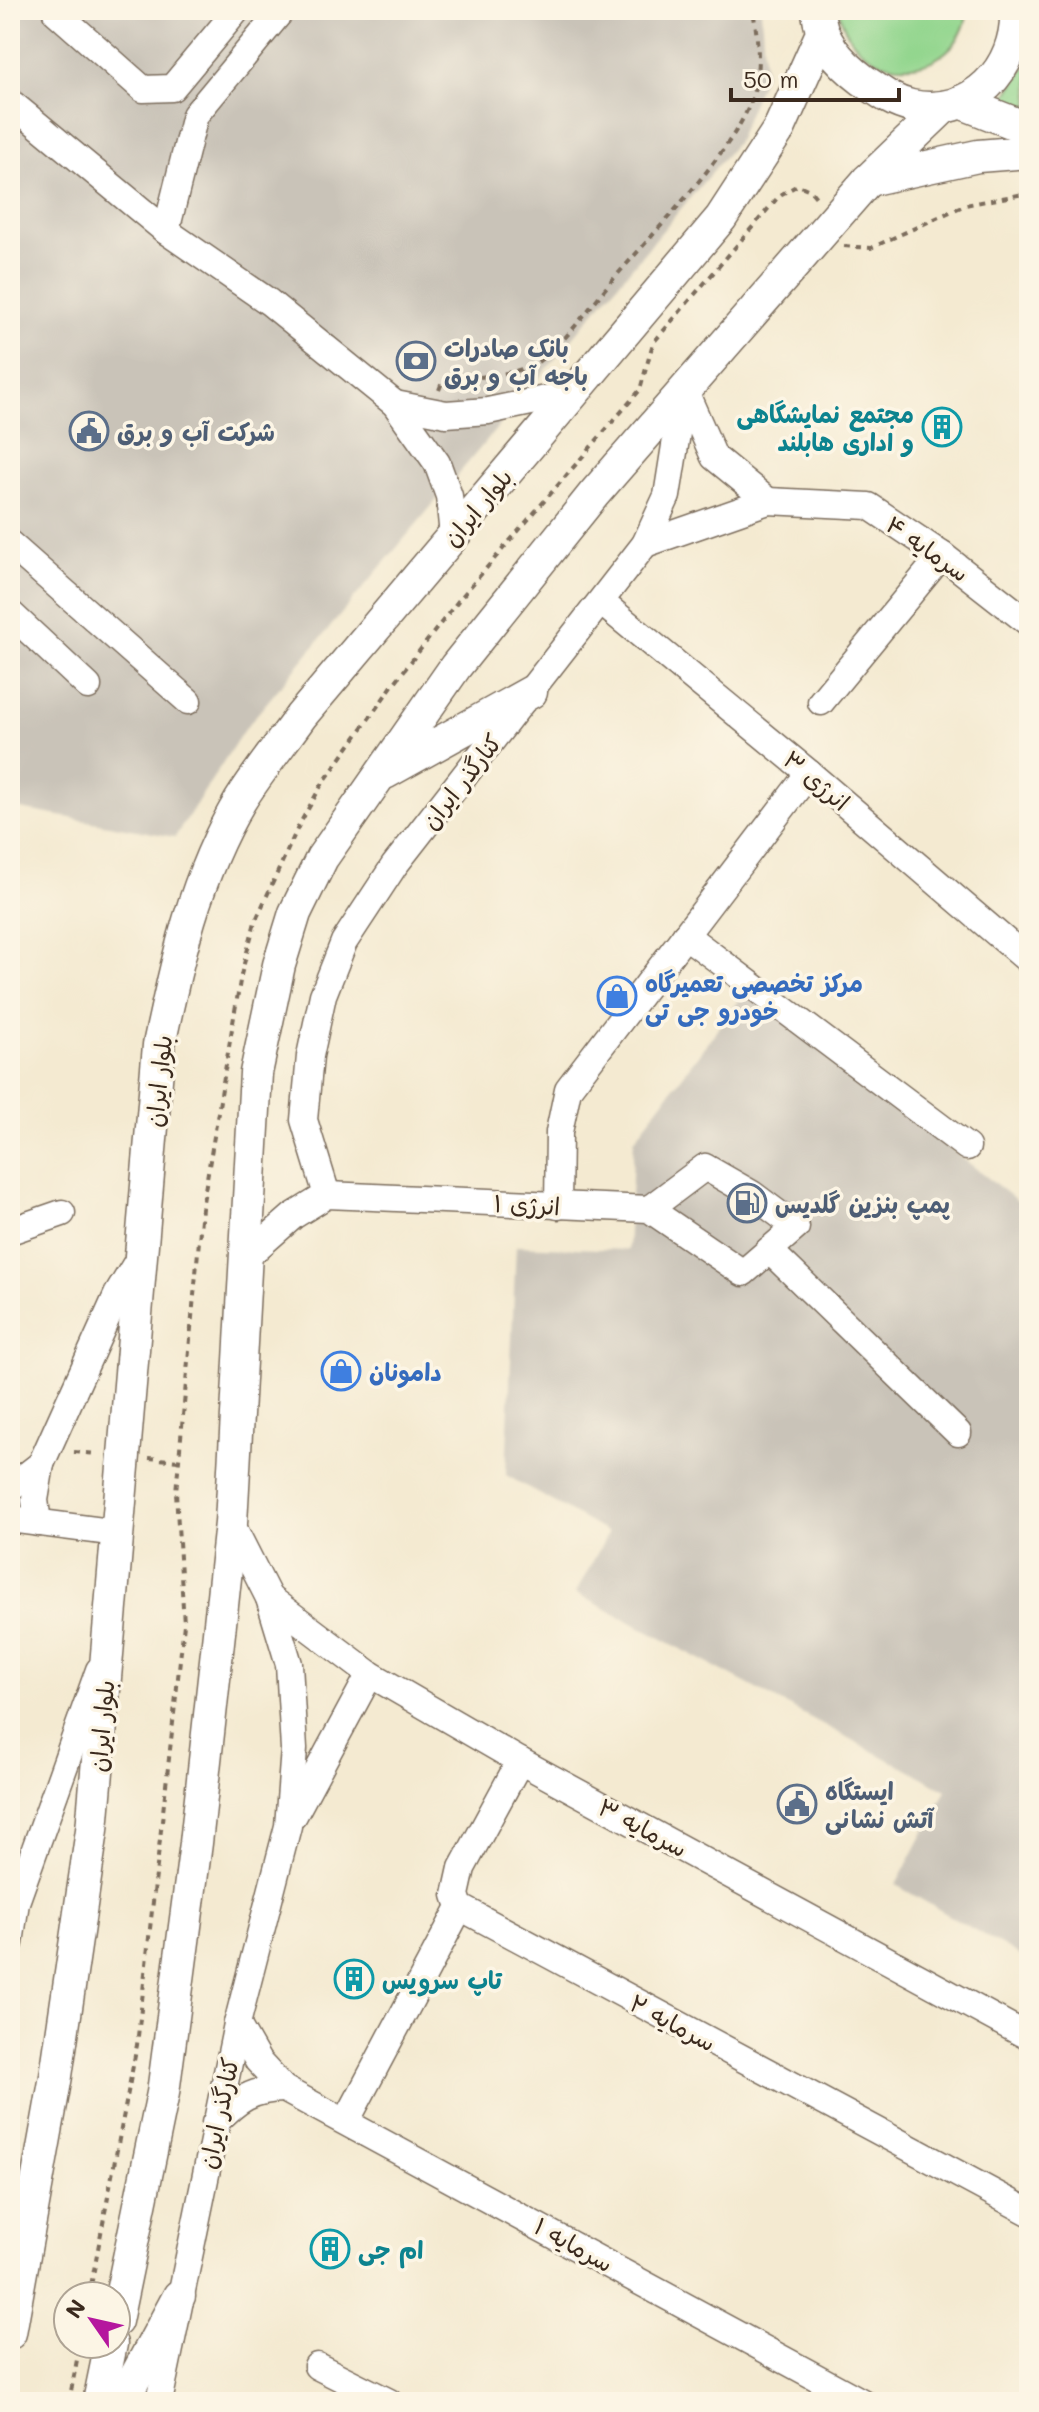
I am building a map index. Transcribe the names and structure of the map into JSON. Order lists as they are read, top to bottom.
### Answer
{
  "streets": {
    "main road": ["بلوار ایران"],
    "street": [
      "سرمایه ۴",
      "انرژی ۳",
      "کنارگذر ایران",
      "انرژی ۱",
      "سرمایه ۳",
      "سرمایه ۲",
      "سرمایه ۱"
    ]
  },
  "crossings": [
    ["انرژی ۳", "کنارگذر ایران"],
    ["کنارگذر ایران", "انرژی ۱"],
    ["کنارگذر ایران", "سرمایه ۳"]
  ],
  "places": {
    "bank": ["بانک صادرات باجه آب و برق"],
    "building": ["مجتمع نمایشگاهی و اداری هابلند", "تاپ سرویس", "ام جی"],
    "public building": ["شرکت آب و برق", "ایستگاه آتش نشانی"],
    "shop": ["مرکز تخصصی تعمیرگاه خودرو جی تی", "دامونان"],
    "fuel station": ["پمپ بنزین گلدیس"]
  },
  "scale_bar": "50 m",
  "north": "top left"
}
